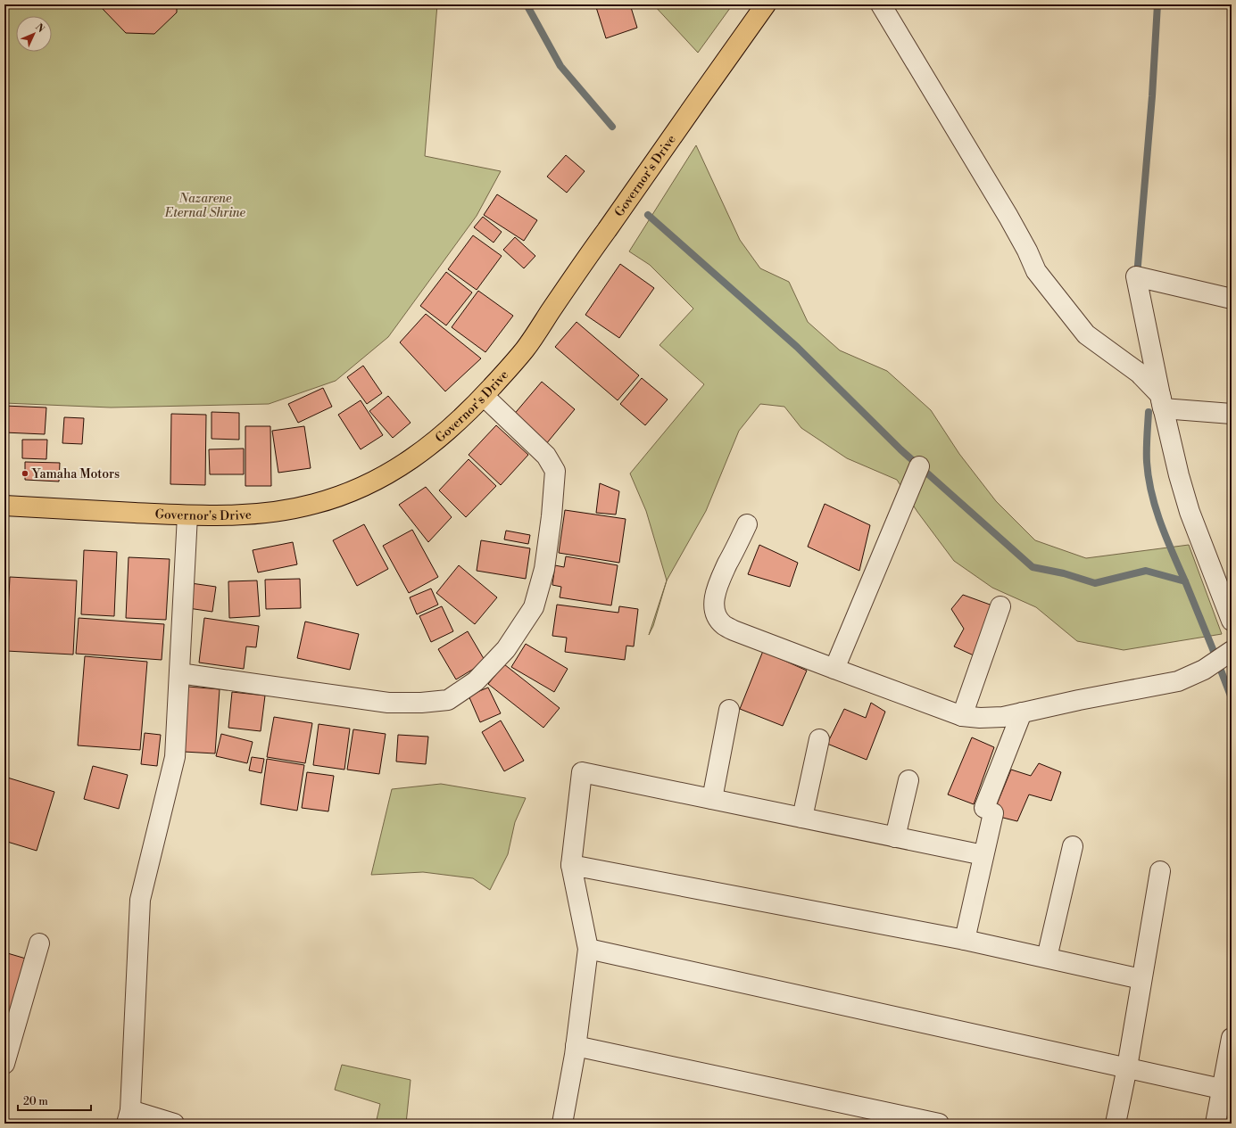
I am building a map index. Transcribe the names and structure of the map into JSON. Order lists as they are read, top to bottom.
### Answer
{
  "streets": {
    "main road": ["Governor's Drive"]
  },
  "parks": ["Nazarene Eternal Shrine"],
  "places": ["Yamaha Motors"],
  "scale_bar": "20 m",
  "north": "top right"
}
